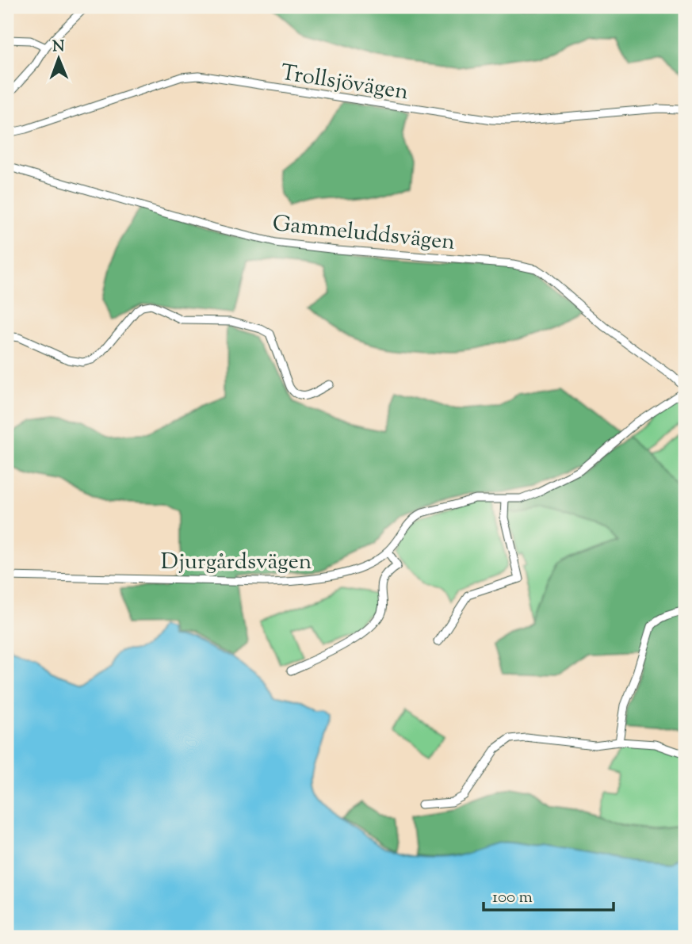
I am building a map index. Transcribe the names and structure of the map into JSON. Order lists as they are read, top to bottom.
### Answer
{
  "streets": {
    "street": ["Trollsjövägen", "Gammeluddsvägen", "Djurgårdsvägen"]
  },
  "crossings": [
    ["Gammeluddsvägen", "Djurgårdsvägen"]
  ],
  "scale_bar": "100 m",
  "north": "top"
}
